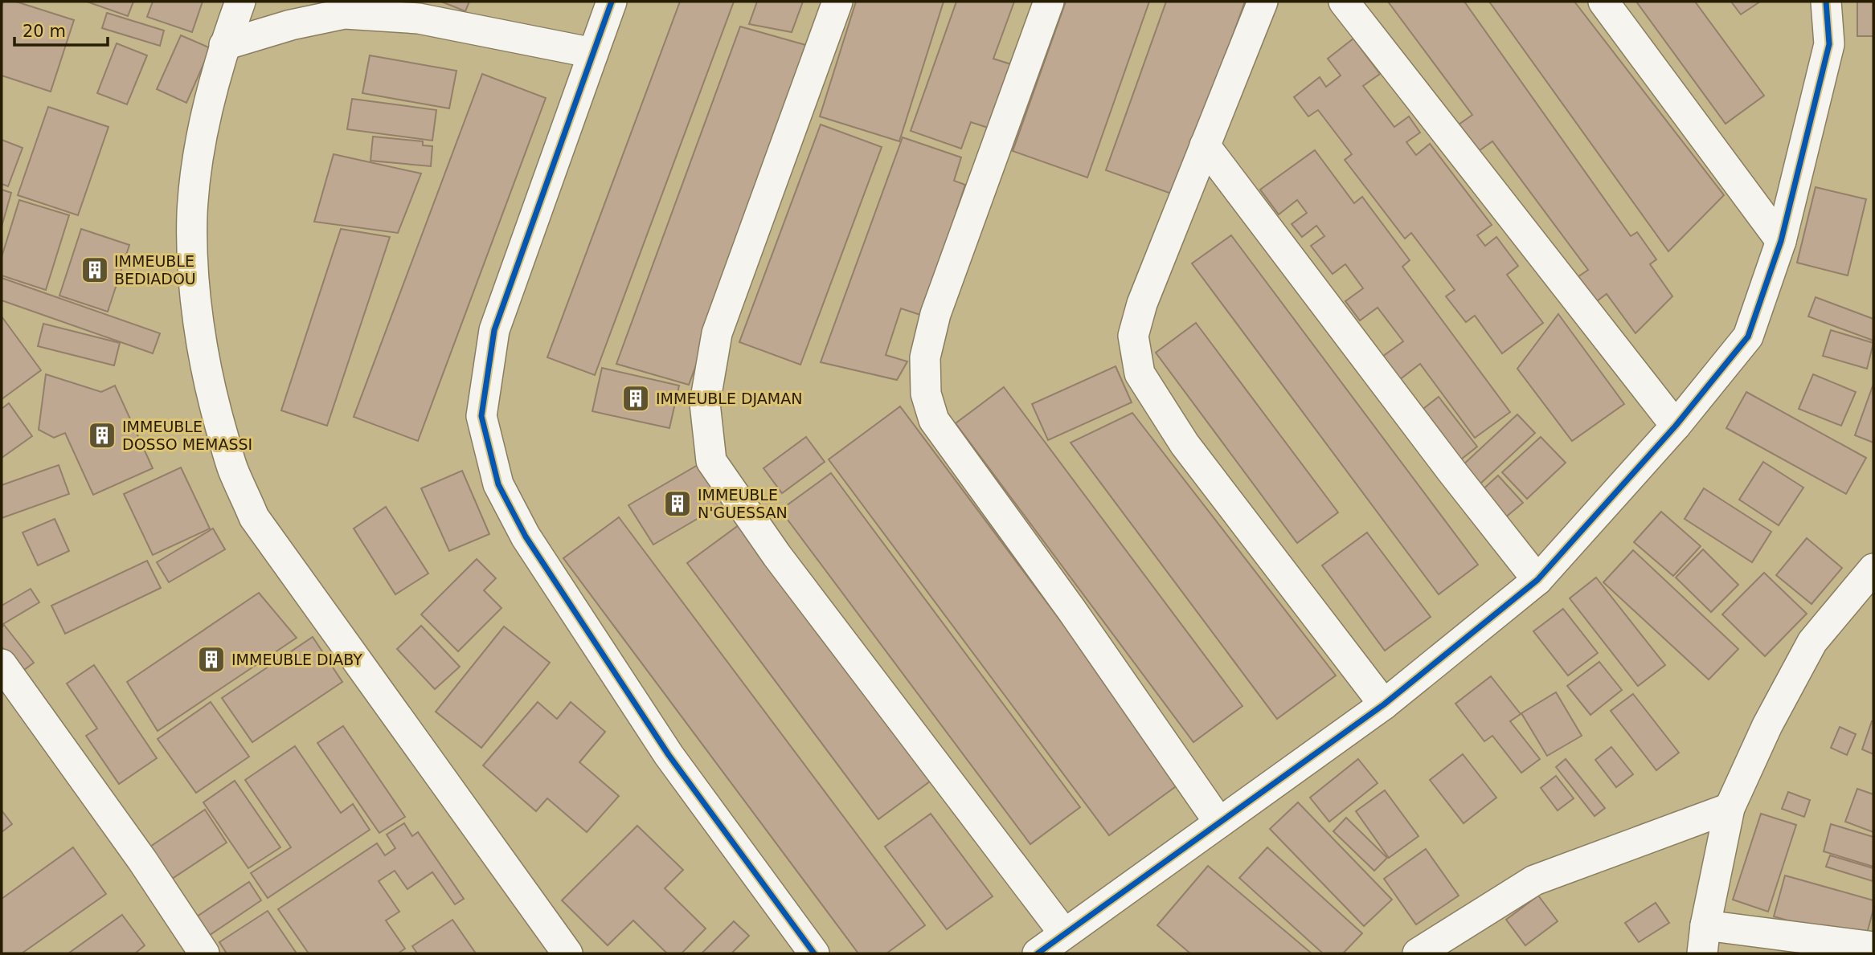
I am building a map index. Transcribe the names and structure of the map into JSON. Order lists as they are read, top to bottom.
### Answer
{
  "places": {
    "building": [
      "IMMEUBLE BEDIADOU",
      "IMMEUBLE DJAMAN",
      "IMMEUBLE DOSSO MEMASSI",
      "IMMEUBLE N'GUESSAN",
      "IMMEUBLE DIABY"
    ]
  },
  "scale_bar": "20 m"
}
